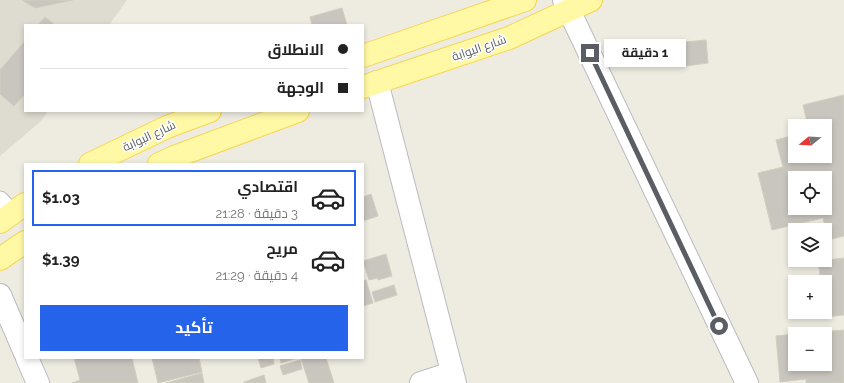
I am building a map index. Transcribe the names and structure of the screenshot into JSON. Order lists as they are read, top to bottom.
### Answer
{
  "streets": {
    "main road": ["شارع البوابة"]
  },
  "north": "left",
  "page": {
    "banner": ["الانطلاق", "الوجهة"],
    "bubble": "1 دقيقة",
    "map_buttons": ["+", "−"],
    "list": [
      {
        "name": "اقتصادي",
        "note": "3 دقيقة · 21:28",
        "value": "$1.03"
      },
      {
        "name": "مريح",
        "note": "4 دقيقة · 21:29",
        "value": "$1.39"
      }
    ],
    "buttons": "تأكيد"
  }
}
